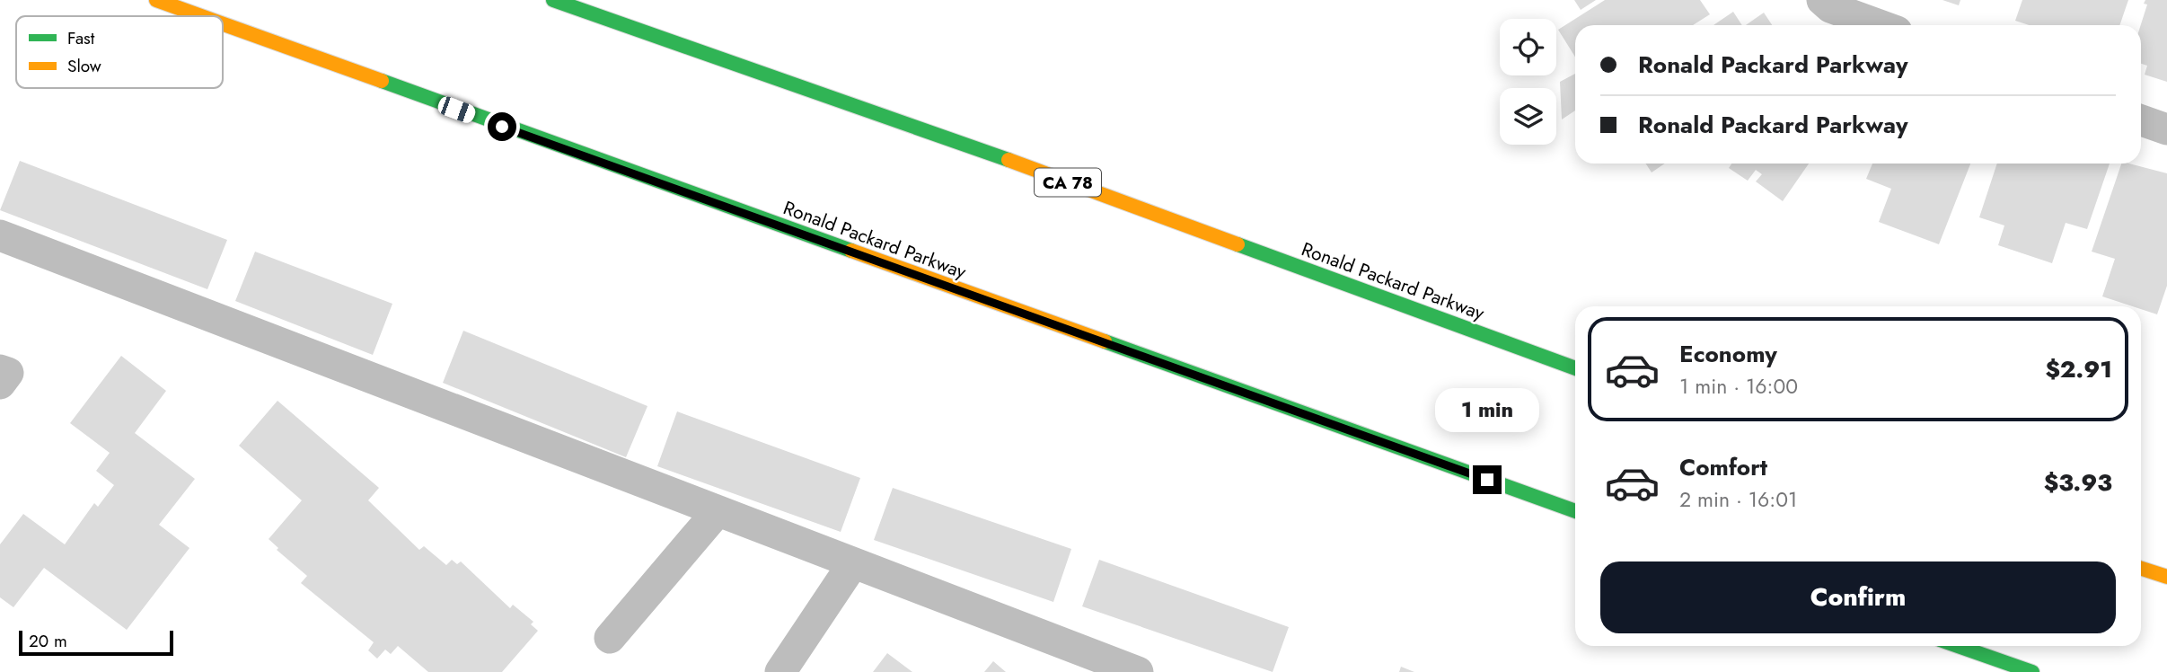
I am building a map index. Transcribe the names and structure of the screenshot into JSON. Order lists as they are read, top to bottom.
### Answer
{
  "streets": {
    "highway": ["CA 78", "Ronald Packard Parkway"]
  },
  "legend": ["Fast", "Slow"],
  "scale_bar": "20 m",
  "page": {
    "banner": ["Ronald Packard Parkway", "Ronald Packard Parkway"],
    "list": [
      {
        "name": "Economy",
        "note": "1 min · 16:00",
        "value": "$2.91"
      },
      {
        "name": "Comfort",
        "note": "2 min · 16:01",
        "value": "$3.93"
      }
    ],
    "bubble": "1 min",
    "buttons": "Confirm",
    "scale": "20 m"
  }
}
